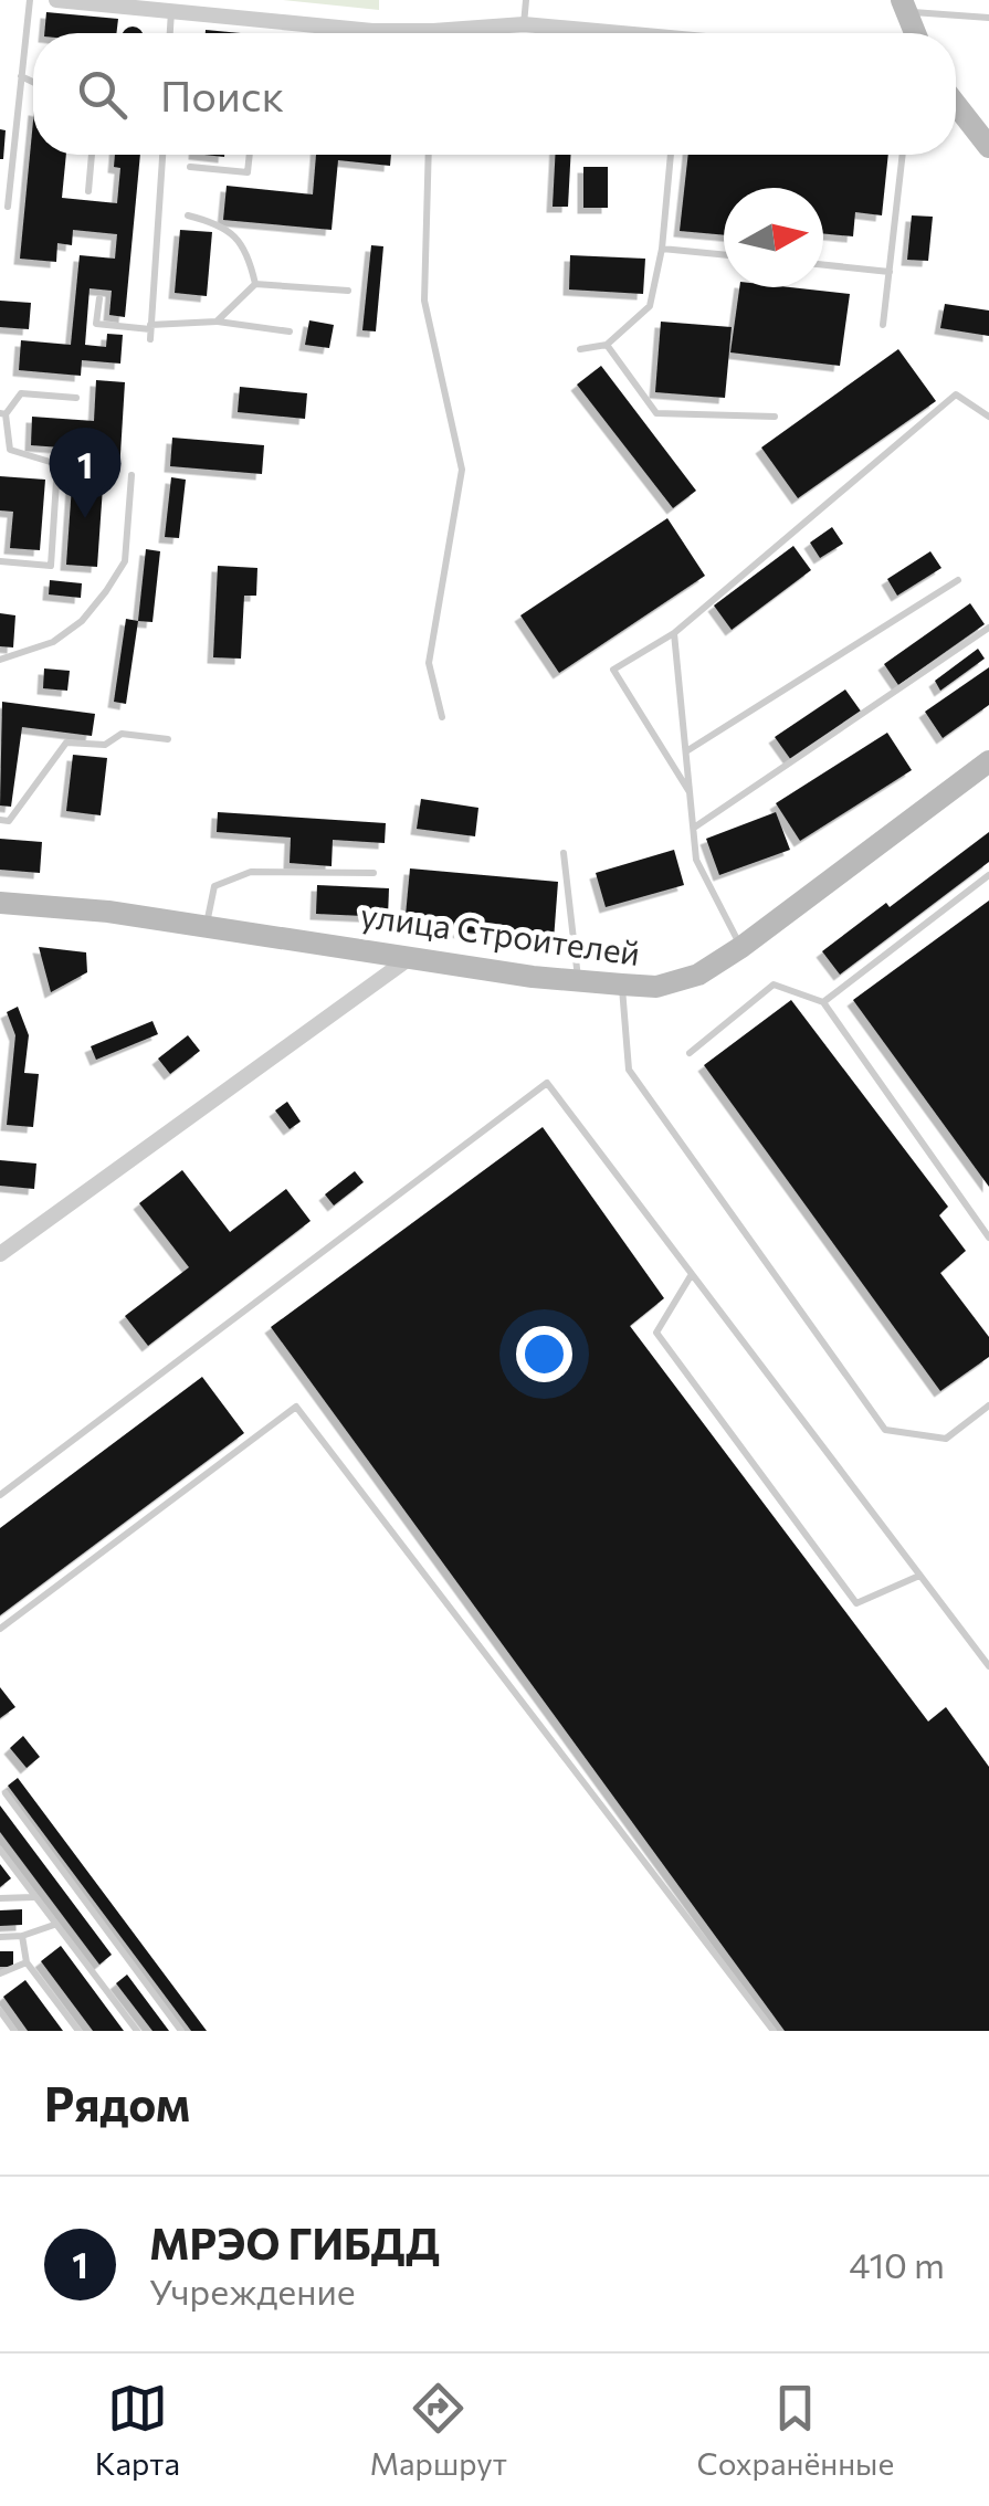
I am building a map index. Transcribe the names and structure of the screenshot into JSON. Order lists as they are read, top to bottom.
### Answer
{
  "streets": {
    "street": ["улица Строителей"]
  },
  "north": "right",
  "page": {
    "search": "Поиск",
    "pins": "1",
    "heading": "Рядом",
    "list": [
      {
        "mark": "1",
        "name": "МРЭО ГИБДД",
        "note": "Учреждение",
        "value": "410 m"
      }
    ],
    "nav": ["Карта", "Маршрут", "Сохранённые"]
  }
}
